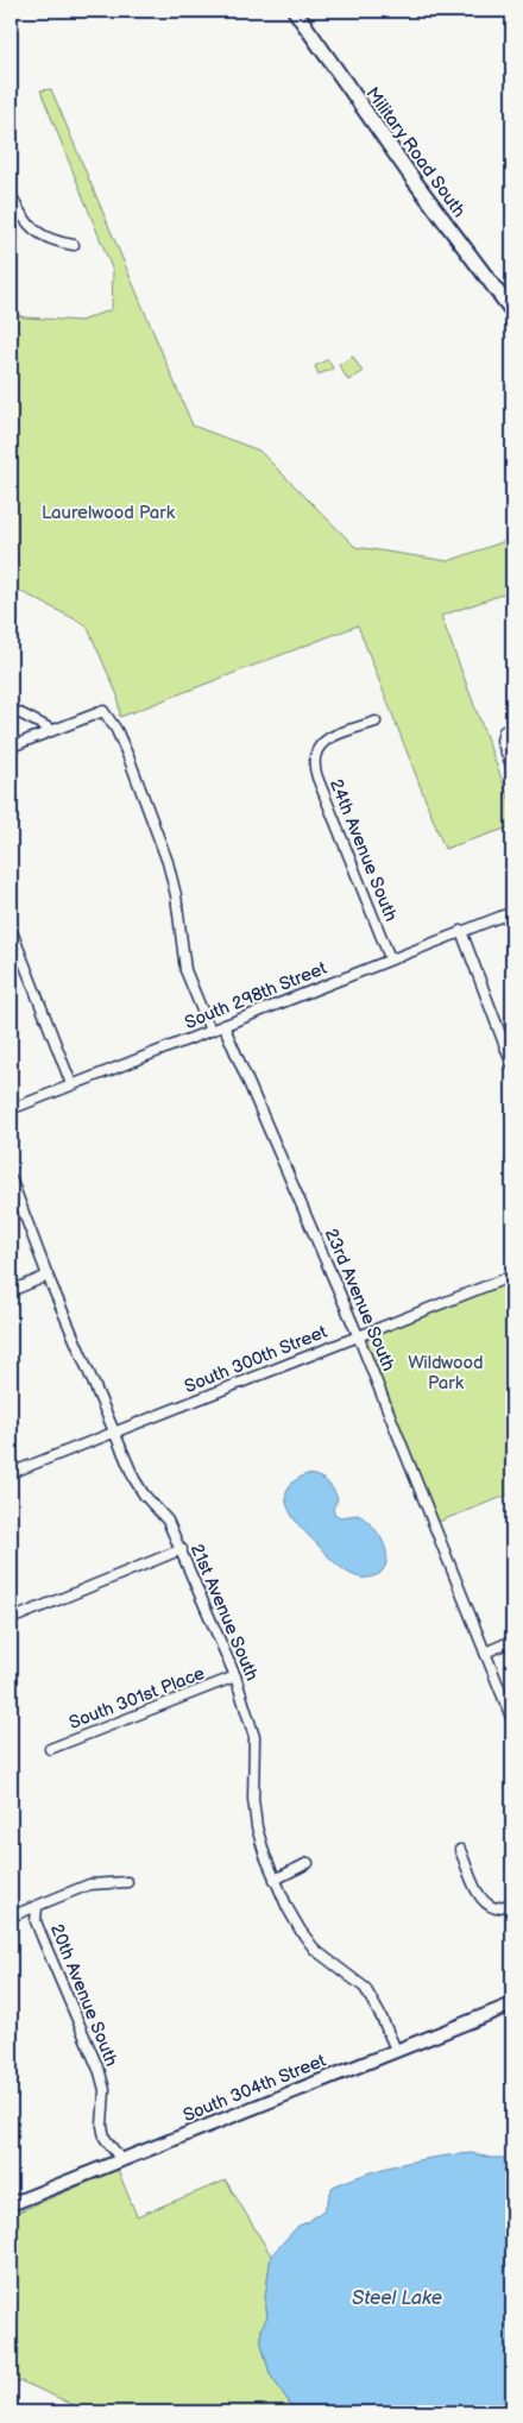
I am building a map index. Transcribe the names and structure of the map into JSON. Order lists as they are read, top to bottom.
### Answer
{
  "streets": {
    "main road": ["Military Road South"],
    "street": [
      "24th Avenue South",
      "South 298th Street",
      "23rd Avenue South",
      "South 300th Street",
      "21st Avenue South",
      "South 301st Place",
      "20th Avenue South",
      "South 304th Street"
    ]
  },
  "crossings": [
    ["24th Avenue South", "South 298th Street"],
    ["South 298th Street", "23rd Avenue South"],
    ["23rd Avenue South", "South 300th Street"],
    ["South 300th Street", "21st Avenue South"],
    ["21st Avenue South", "South 301st Place"],
    ["21st Avenue South", "South 304th Street"],
    ["20th Avenue South", "South 304th Street"]
  ],
  "water": ["Steel Lake"],
  "parks": ["Laurelwood Park", "Wildwood Park"]
}
